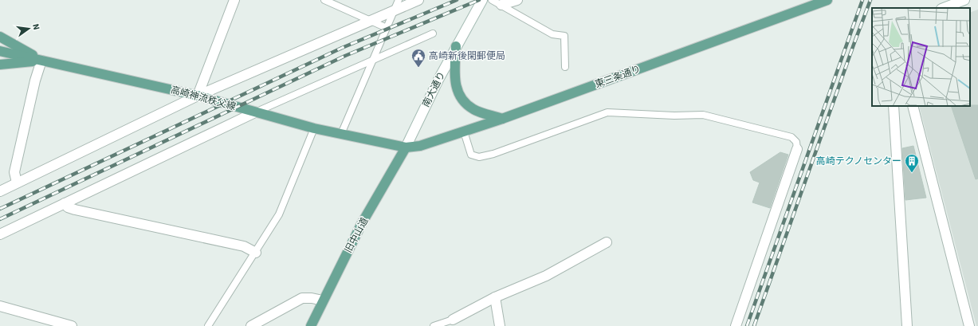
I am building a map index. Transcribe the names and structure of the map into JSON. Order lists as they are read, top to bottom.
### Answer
{
  "streets": {
    "main road": ["東三条通り", "高崎神流秩父線", "旧中山道"],
    "street": ["南大通り"]
  },
  "crossings": [
    ["東三条通り", "南大通り"],
    ["東三条通り", "高崎神流秩父線"],
    ["東三条通り", "旧中山道"],
    ["南大通り", "高崎神流秩父線"],
    ["南大通り", "旧中山道"],
    ["高崎神流秩父線", "旧中山道"]
  ],
  "places": {
    "public building": ["高崎新後閑郵便局"],
    "building": ["高崎テクノセンター"]
  },
  "north": "right"
}
